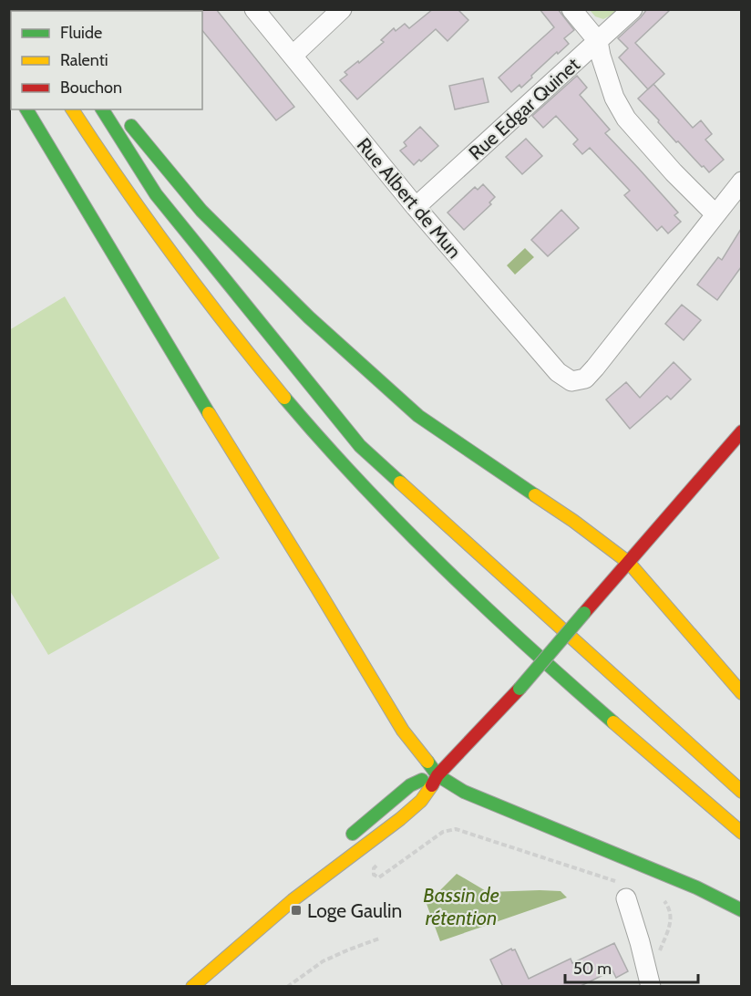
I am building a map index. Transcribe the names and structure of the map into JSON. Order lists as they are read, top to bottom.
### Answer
{
  "streets": {
    "street": ["Rue Edgar Quinet", "Rue Albert de Mun"]
  },
  "crossings": [
    ["Rue Edgar Quinet", "Rue Albert de Mun"]
  ],
  "water": ["Bassin de rétention"],
  "places": {
    "transit": ["Loge Gaulin"]
  },
  "legend": ["Fluide", "Ralenti", "Bouchon"],
  "scale_bar": "50 m"
}
